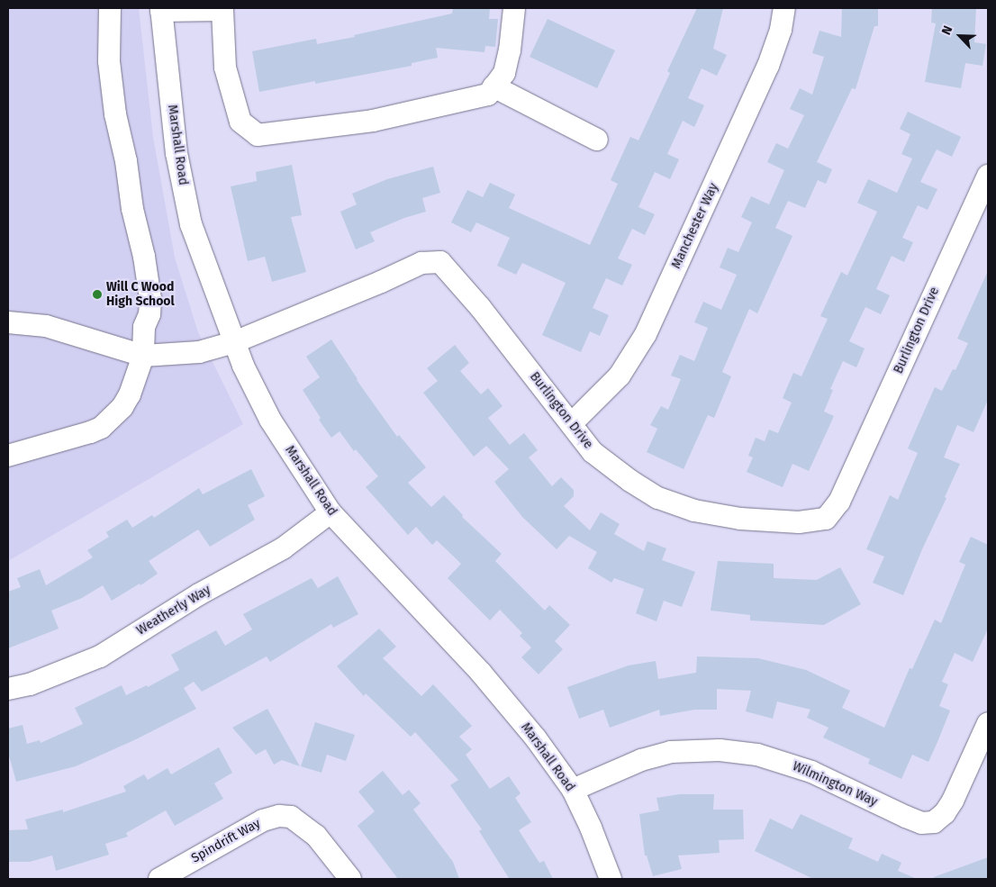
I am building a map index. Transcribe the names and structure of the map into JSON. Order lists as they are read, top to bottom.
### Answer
{
  "streets": {
    "street": [
      "Marshall Road",
      "Manchester Way",
      "Burlington Drive",
      "Weatherly Way",
      "Wilmington Way",
      "Spindrift Way"
    ]
  },
  "crossings": [
    ["Marshall Road", "Burlington Drive"],
    ["Marshall Road", "Weatherly Way"],
    ["Marshall Road", "Wilmington Way"],
    ["Manchester Way", "Burlington Drive"]
  ],
  "places": ["Will C Wood High School"],
  "north": "top left"
}
